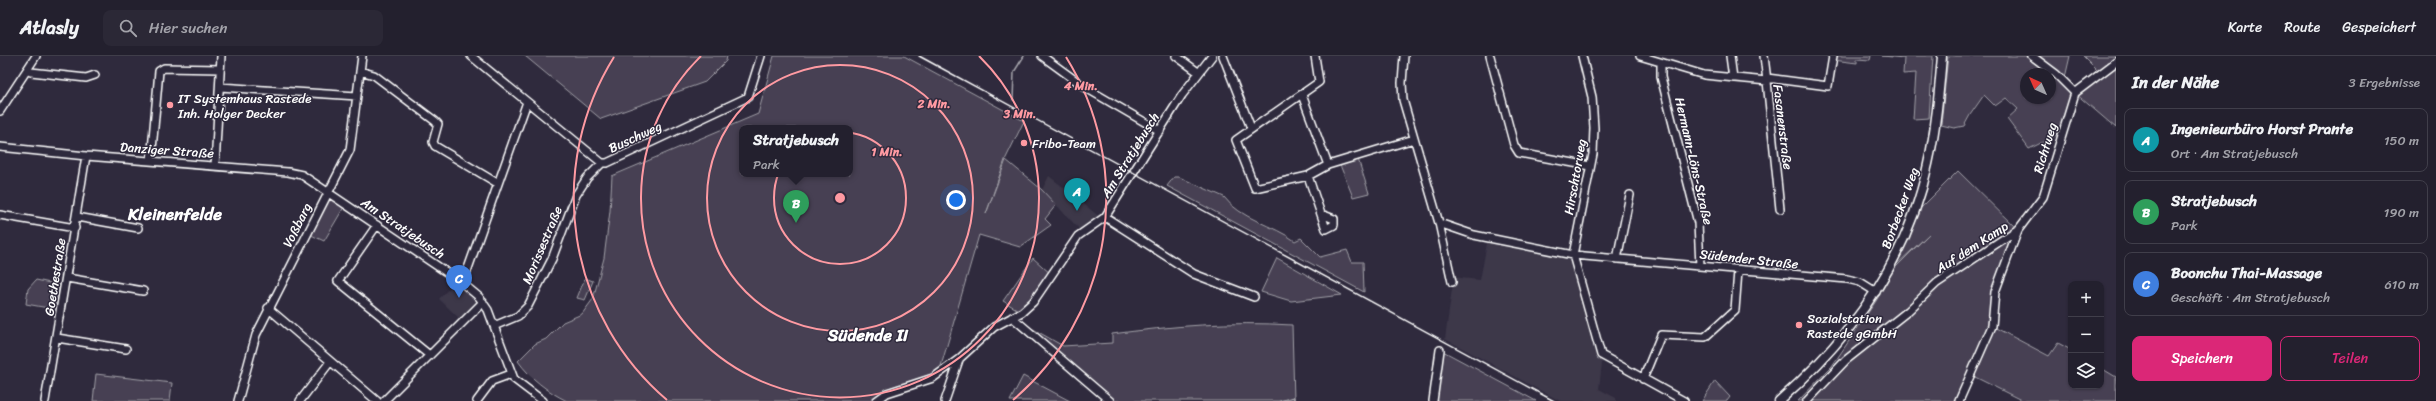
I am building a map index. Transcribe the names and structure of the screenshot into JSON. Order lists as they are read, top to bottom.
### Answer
{
  "streets": {
    "street": [
      "Fasanenstraße",
      "Buschweg",
      "Richtweg",
      "Danziger Straße",
      "Am Stratjebusch",
      "Hermann-Löns-Straße",
      "Hirschtorweg",
      "Borbecker Weg",
      "Voßbarg",
      "Morissestraße",
      "Auf dem Kamp",
      "Südender Straße",
      "Goethestraße"
    ]
  },
  "crossings": [
    ["Fasanenstraße", "Hermann-Löns-Straße"],
    ["Buschweg", "Morissestraße"],
    ["Richtweg", "Auf dem Kamp"],
    ["Danziger Straße", "Am Stratjebusch"],
    ["Danziger Straße", "Voßbarg"],
    ["Danziger Straße", "Goethestraße"],
    ["Am Stratjebusch", "Voßbarg"],
    ["Am Stratjebusch", "Morissestraße"],
    ["Hermann-Löns-Straße", "Südender Straße"],
    ["Hirschtorweg", "Südender Straße"],
    ["Borbecker Weg", "Südender Straße"]
  ],
  "districts": ["Kleinenfelde", "Südende II"],
  "places": ["IT Systemhaus Rastede Inh. Holger Decker", "Fribo-Team", "Sozialstation Rastede gGmbH"],
  "north": "top left",
  "page": {
    "header": "Atlasly",
    "search": "Hier suchen",
    "nav": ["Karte", "Route", "Gespeichert"],
    "heading": ["In der Nähe", "3 Ergebnisse"],
    "list": [
      {
        "mark": "A",
        "name": "Ingenieurbüro Horst Prante",
        "note": "Ort · Am Stratjebusch",
        "value": "150 m"
      },
      {
        "mark": "B",
        "name": "Stratjebusch",
        "note": "Park",
        "value": "190 m"
      },
      {
        "mark": "C",
        "name": "Boonchu Thai-Massage",
        "note": "Geschäft · Am Stratjebusch",
        "value": "610 m"
      }
    ],
    "popup": ["Stratjebusch", "Park"],
    "pins": ["A", "B", "C"],
    "map_buttons": ["+", "−"],
    "buttons": ["Speichern", "Teilen"]
  },
  "rings": [
    "4 Min.",
    "2 Min.",
    "3 Min.",
    "1 Min."
  ]
}
